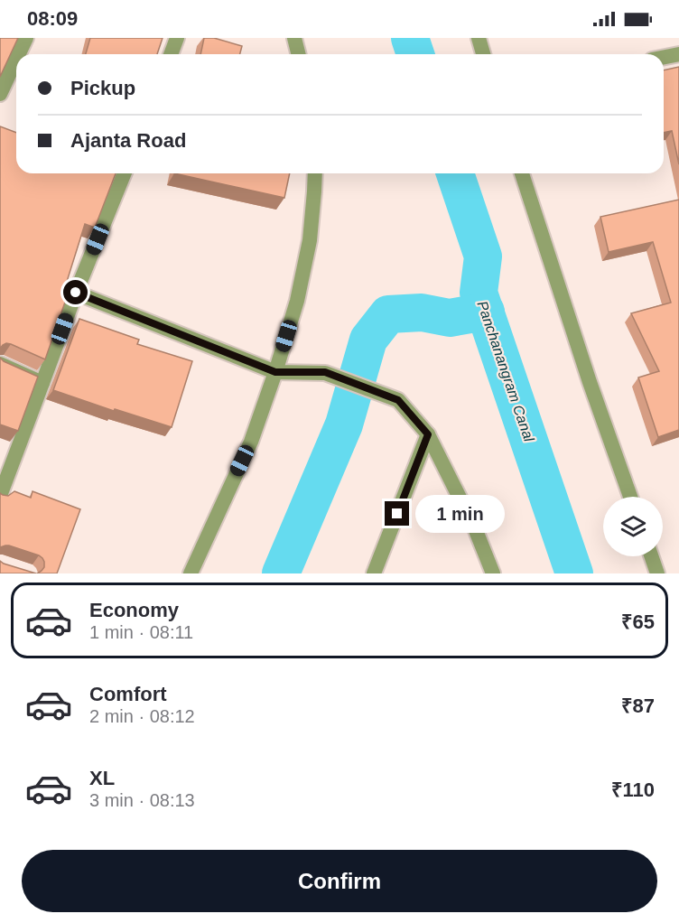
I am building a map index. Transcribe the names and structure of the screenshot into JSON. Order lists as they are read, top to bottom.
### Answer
{
  "water": ["Panchanangram Canal"],
  "page": {
    "status": "08:09",
    "banner": ["Pickup", "Ajanta Road"],
    "bubble": "1 min",
    "list": [
      {
        "name": "Economy",
        "note": "1 min · 08:11",
        "value": "₹65"
      },
      {
        "name": "Comfort",
        "note": "2 min · 08:12",
        "value": "₹87"
      },
      {
        "name": "XL",
        "note": "3 min · 08:13",
        "value": "₹110"
      }
    ],
    "buttons": "Confirm"
  }
}
